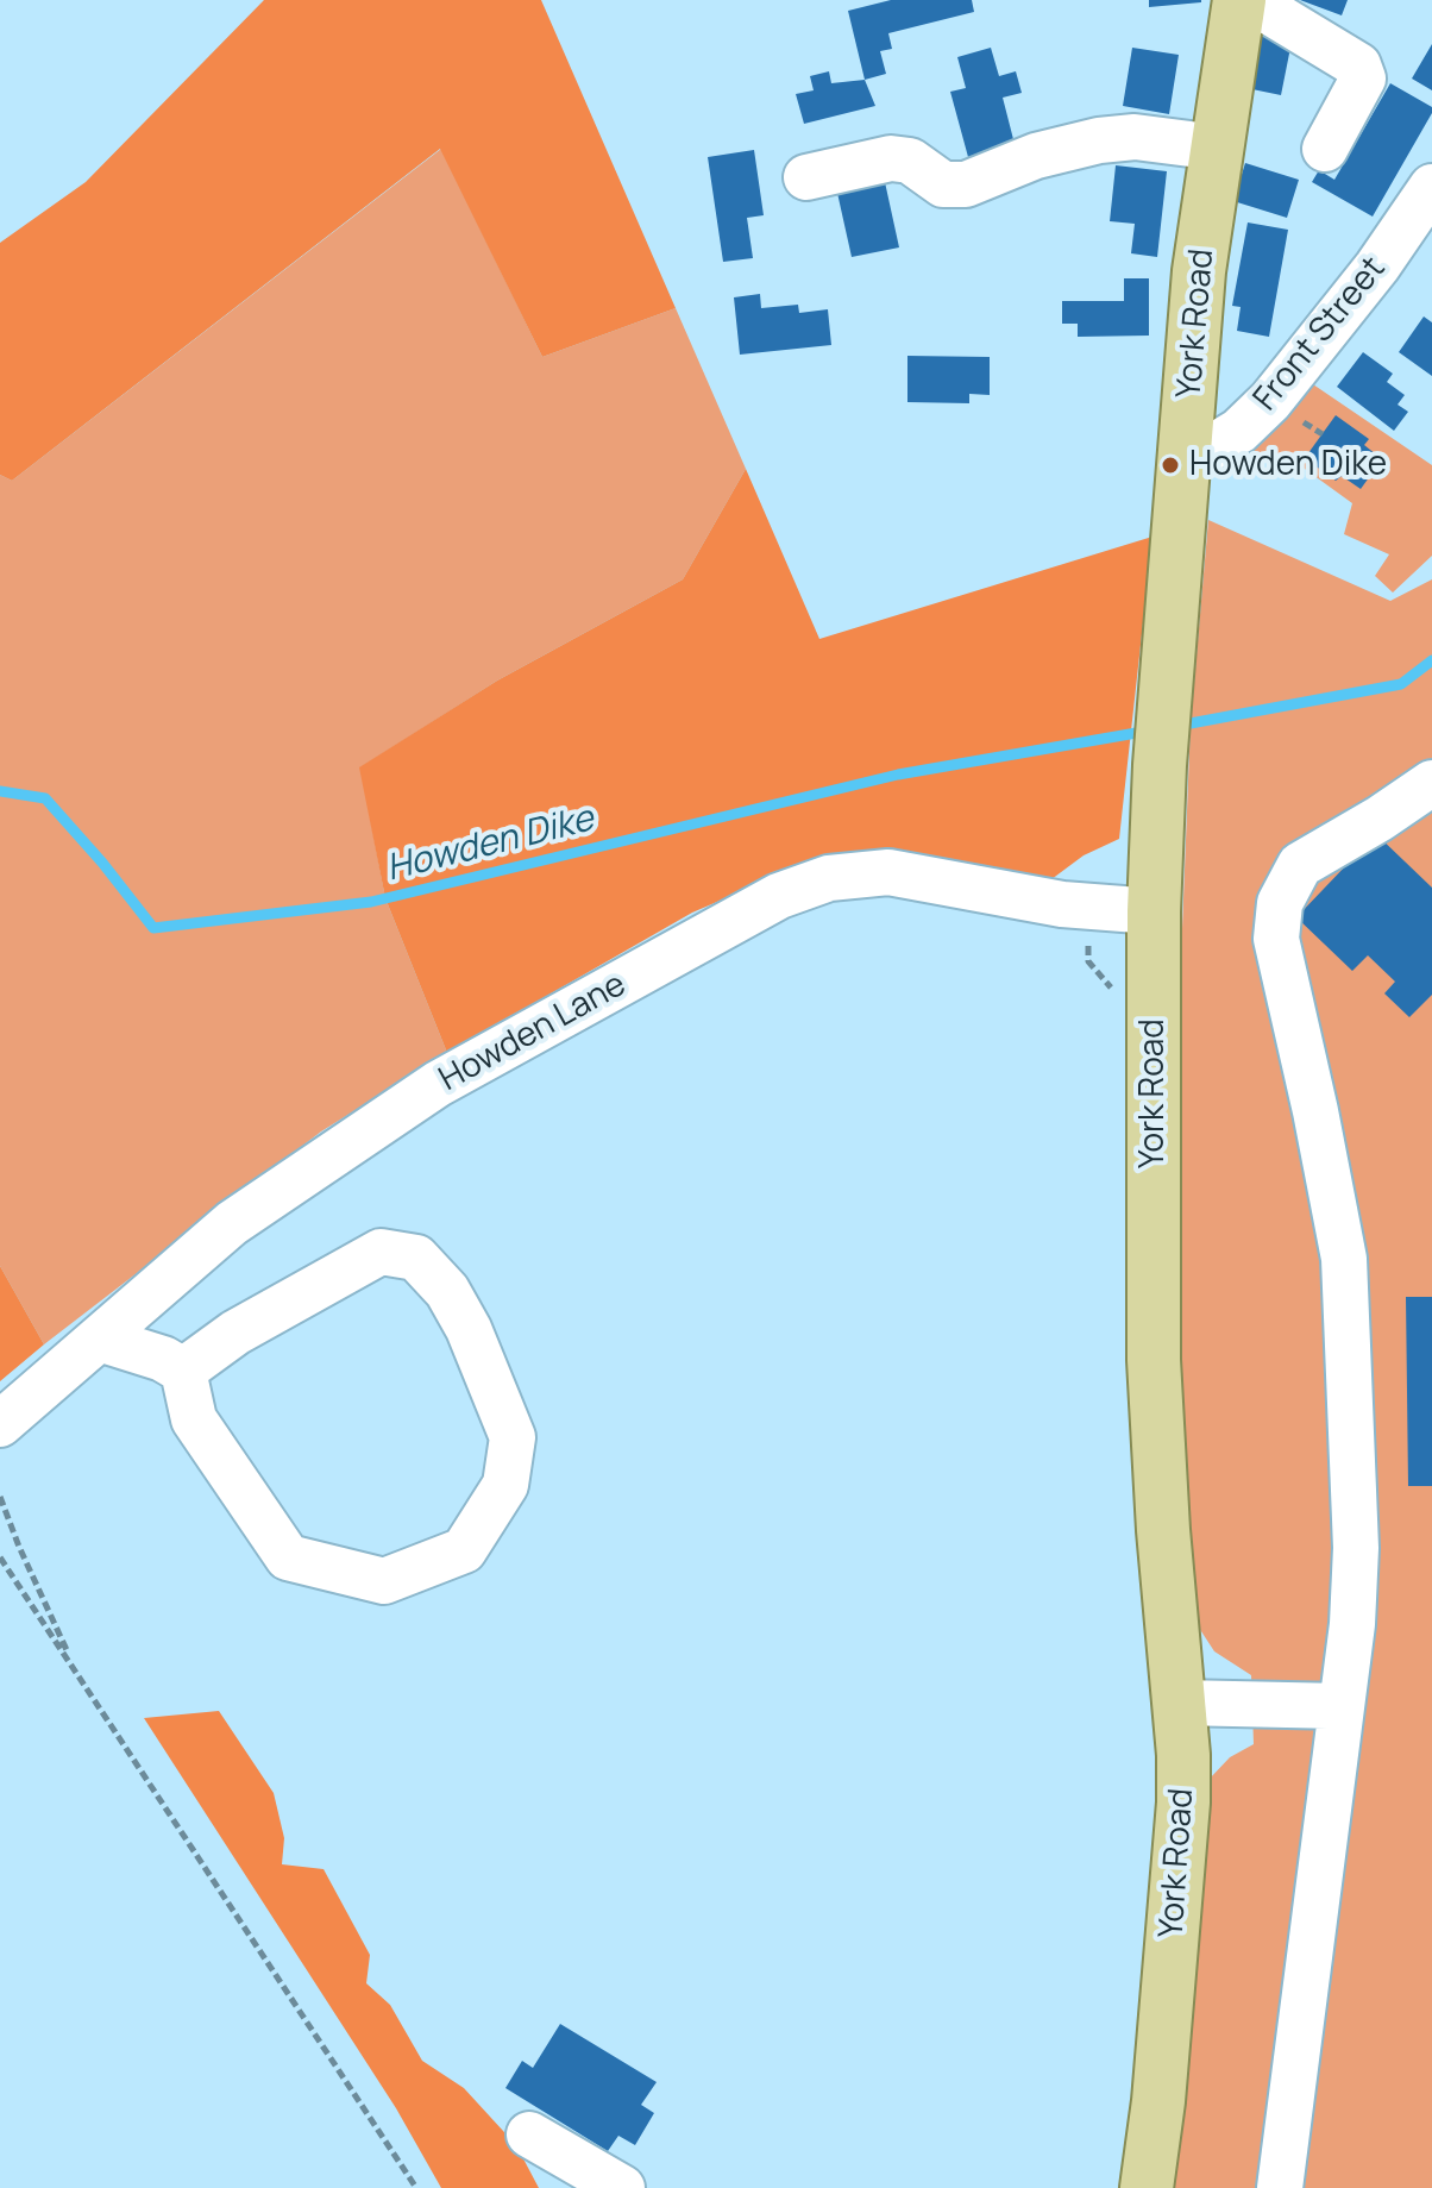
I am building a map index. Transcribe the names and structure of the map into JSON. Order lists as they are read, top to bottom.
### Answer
{
  "streets": {
    "main road": ["York Road"],
    "street": ["Front Street", "Howden Lane"]
  },
  "crossings": [
    ["York Road", "Front Street"],
    ["York Road", "Howden Lane"]
  ],
  "water": ["Howden Dike"],
  "places": ["Howden Dike"]
}
